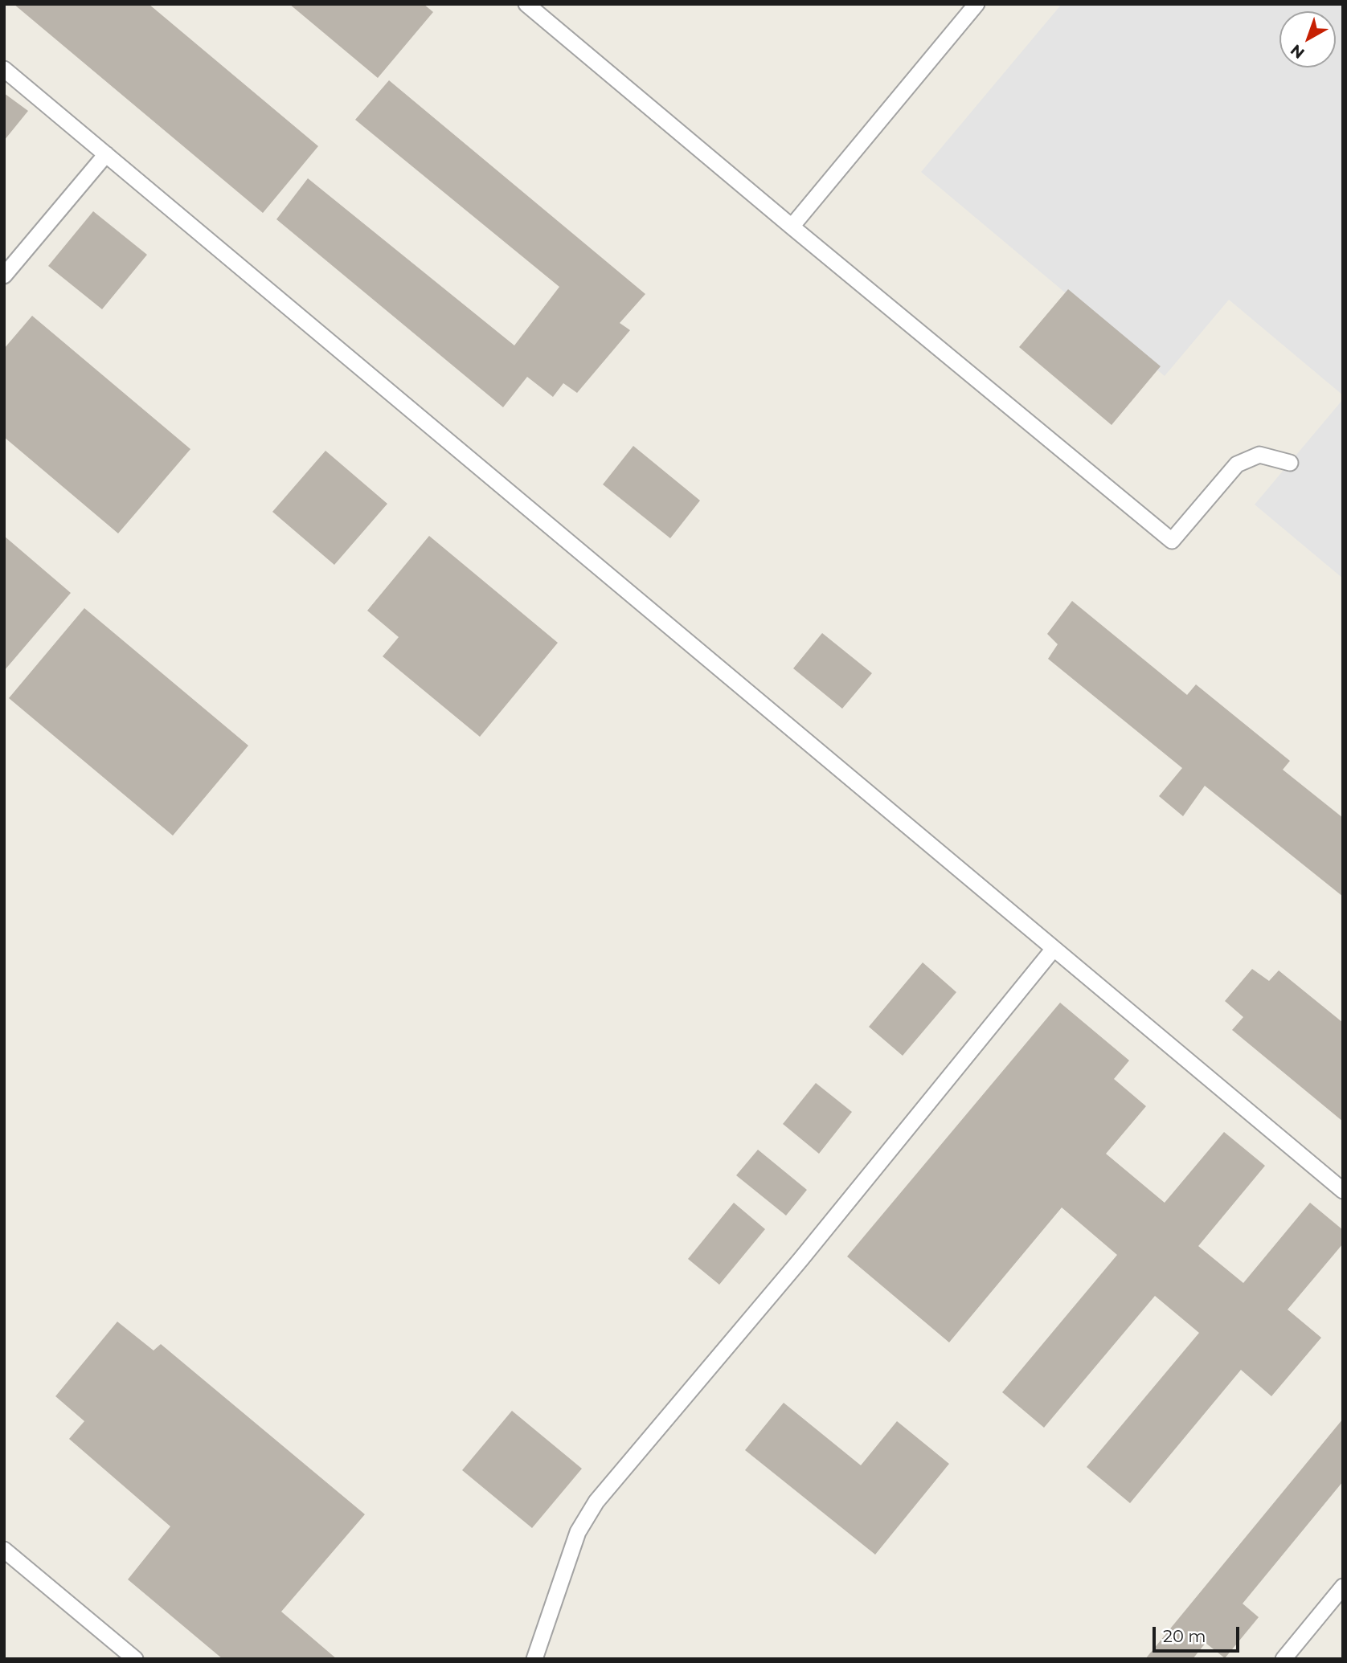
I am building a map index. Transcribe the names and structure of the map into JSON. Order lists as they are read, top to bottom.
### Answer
{
  "scale_bar": "20 m",
  "north": "bottom left"
}
